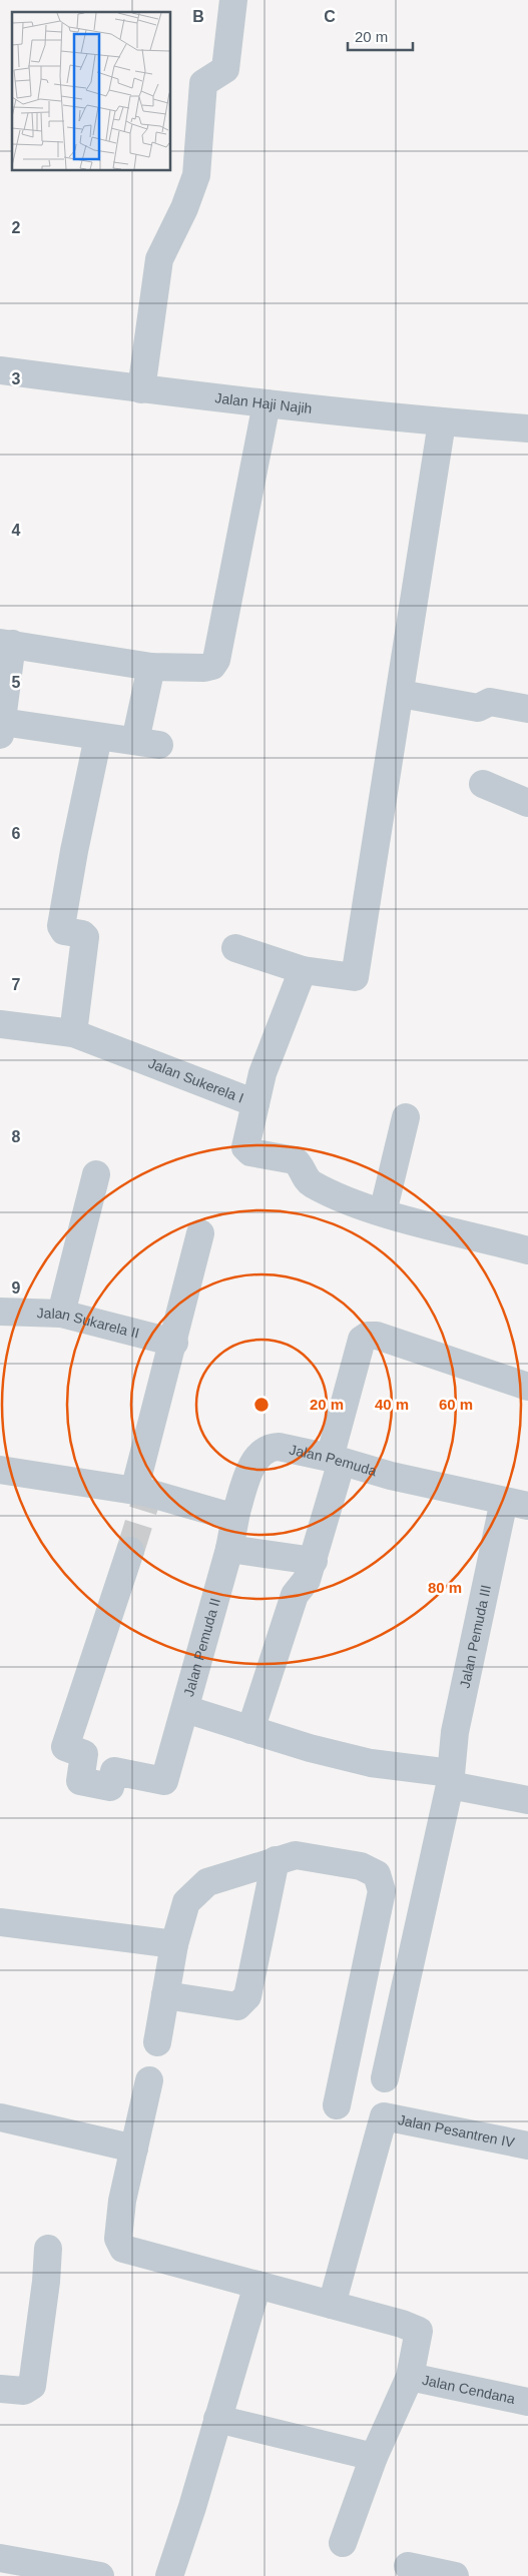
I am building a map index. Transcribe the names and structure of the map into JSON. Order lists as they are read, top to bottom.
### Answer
{
  "streets": {
    "street": [
      "Jalan Haji Najih",
      "Jalan Sukerela I",
      "Jalan Sukarela II",
      "Jalan Pemuda",
      "Jalan Pemuda III",
      "Jalan Pemuda II",
      "Jalan Pesantren IV",
      "Jalan Cendana"
    ]
  },
  "crossings": [
    ["Jalan Pemuda", "Jalan Pemuda III"],
    ["Jalan Pemuda", "Jalan Pemuda II"]
  ],
  "scale_bar": "20 m",
  "grid": {
    "columns": ["B", "C"],
    "rows": [
      "2",
      "3",
      "4",
      "5",
      "6",
      "7",
      "8",
      "9"
    ]
  },
  "rings": [
    "20 m",
    "40 m",
    "60 m",
    "80 m"
  ]
}
